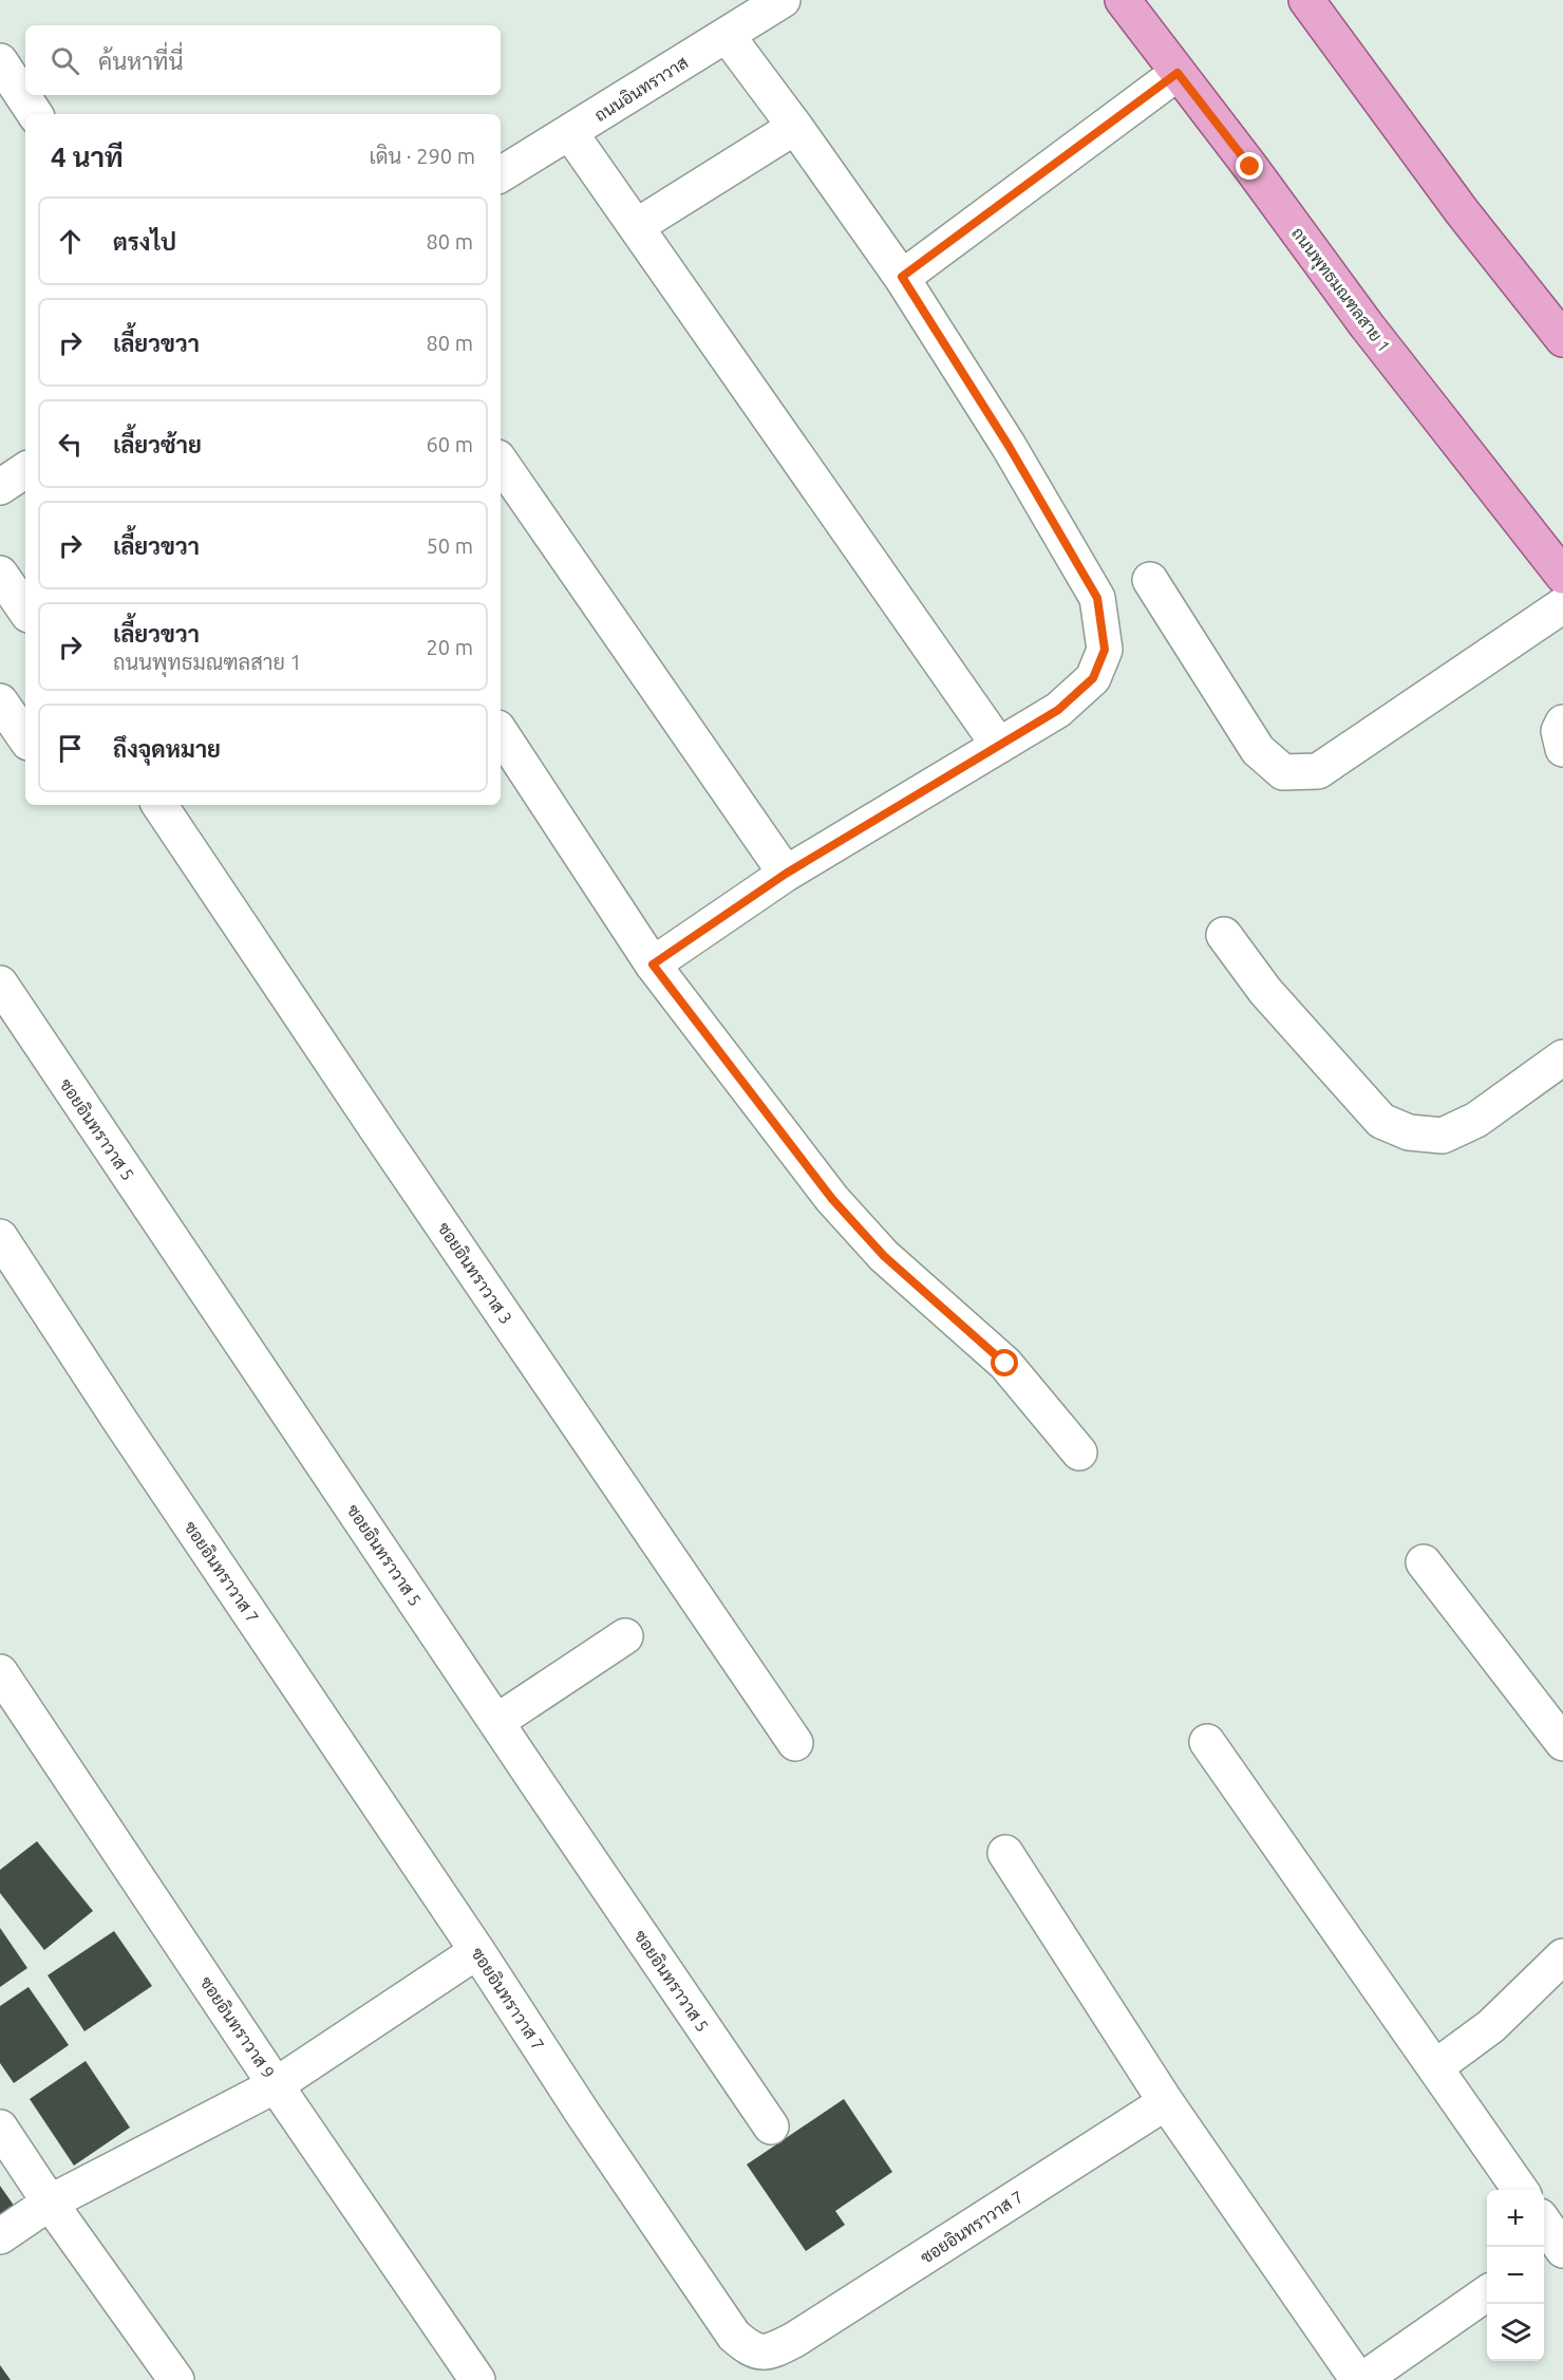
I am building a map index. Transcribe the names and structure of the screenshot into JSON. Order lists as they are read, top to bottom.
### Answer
{
  "streets": {
    "main road": ["ถนนพุทธมณฑลสาย 1"],
    "street": [
      "ถนนอินทราวาส",
      "ซอยอินทราวาส 5",
      "ซอยอินทราวาส 3",
      "ซอยอินทราวาส 7",
      "ซอยอินทราวาส 9"
    ]
  },
  "page": {
    "search": "ค้นหาที่นี่",
    "heading": ["4 นาที", "เดิน · 290 m"],
    "list": [
      ["ตรงไป", "80 m"],
      ["เลี้ยวขวา", "80 m"],
      ["เลี้ยวซ้าย", "60 m"],
      ["เลี้ยวขวา", "50 m"],
      ["เลี้ยวขวา", "ถนนพุทธมณฑลสาย 1", "20 m"],
      "ถึงจุดหมาย"
    ],
    "map_buttons": ["+", "−"]
  }
}
